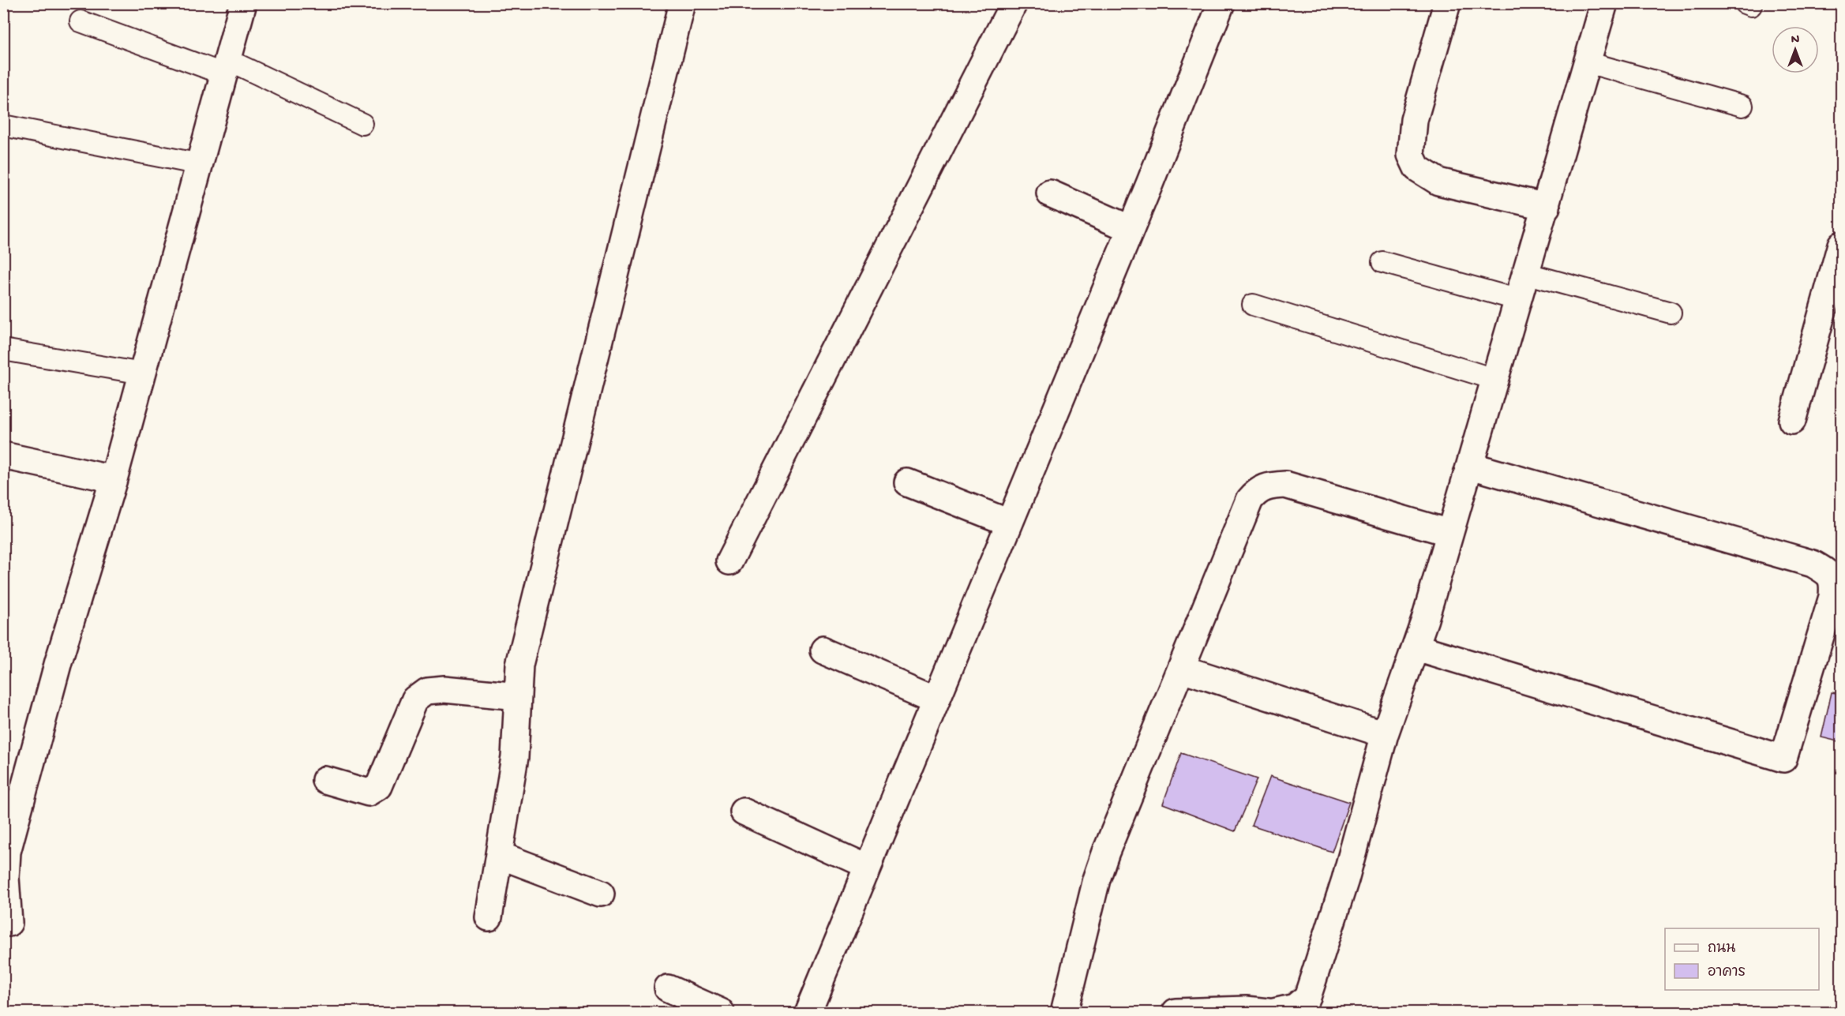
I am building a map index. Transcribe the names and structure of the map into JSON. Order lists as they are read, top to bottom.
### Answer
{
  "legend": ["ถนน", "อาคาร"],
  "north": "top"
}
